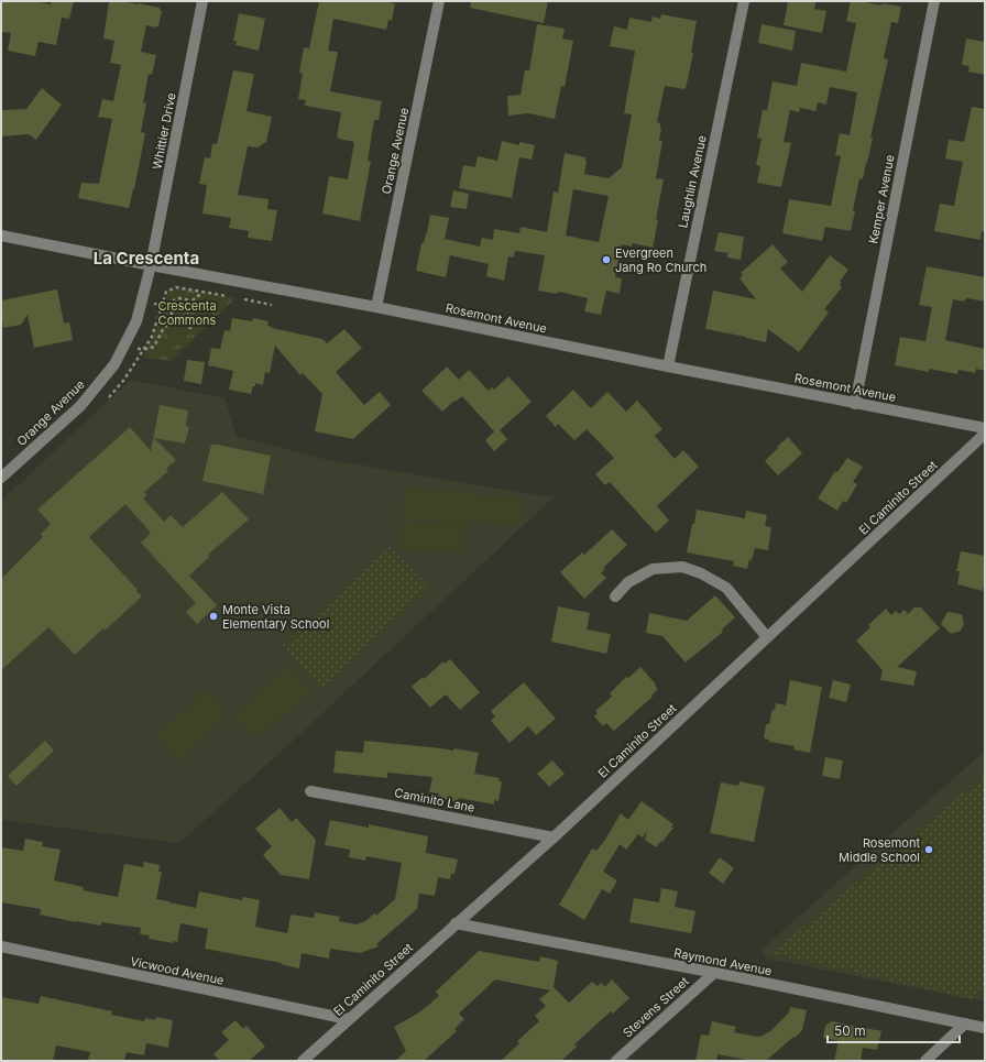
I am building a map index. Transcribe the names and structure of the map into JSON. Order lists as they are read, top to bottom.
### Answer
{
  "streets": {
    "street": [
      "Whittier Drive",
      "Orange Avenue",
      "Laughlin Avenue",
      "Kemper Avenue",
      "Rosemont Avenue",
      "El Caminito Street",
      "Caminito Lane",
      "Raymond Avenue",
      "Vicwood Avenue",
      "Stevens Street"
    ]
  },
  "crossings": [
    ["Whittier Drive", "Orange Avenue"],
    ["Whittier Drive", "Rosemont Avenue"],
    ["Orange Avenue", "Rosemont Avenue"],
    ["Laughlin Avenue", "Rosemont Avenue"],
    ["Kemper Avenue", "Rosemont Avenue"],
    ["El Caminito Street", "Caminito Lane"],
    ["El Caminito Street", "Raymond Avenue"],
    ["El Caminito Street", "Vicwood Avenue"],
    ["Raymond Avenue", "Stevens Street"]
  ],
  "districts": ["La Crescenta"],
  "parks": ["Crescenta Commons"],
  "places": ["Evergreen Jang Ro Church", "Monte Vista Elementary School", "Rosemont Middle School"],
  "scale_bar": "50 m"
}
